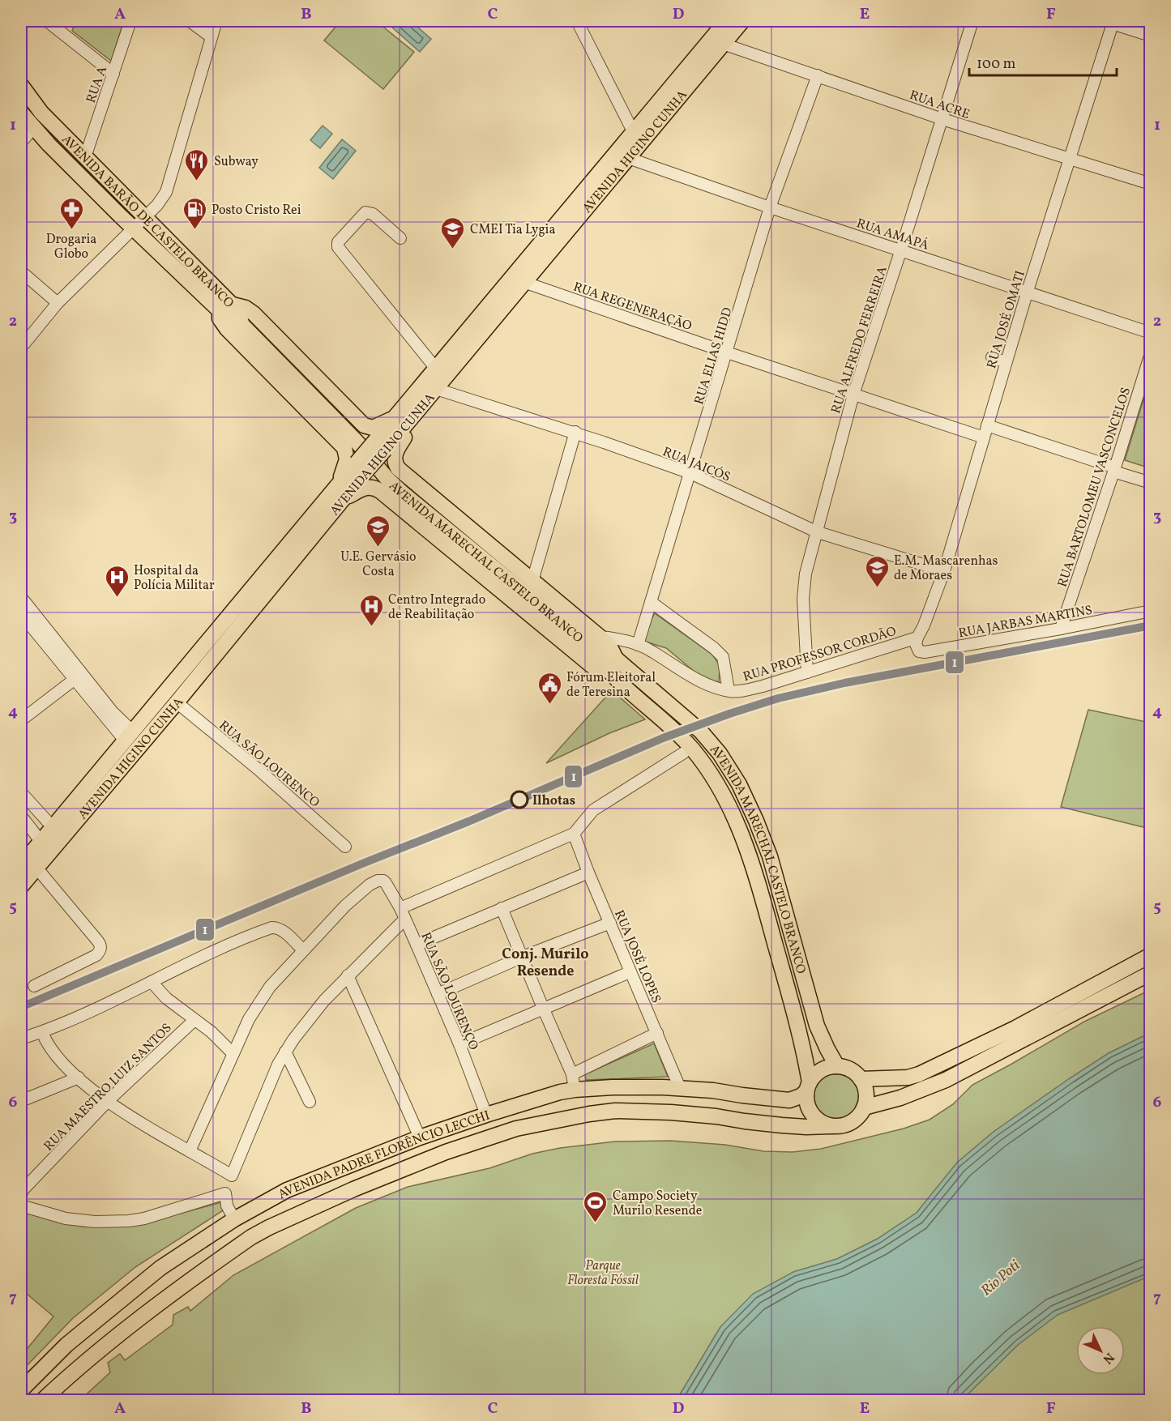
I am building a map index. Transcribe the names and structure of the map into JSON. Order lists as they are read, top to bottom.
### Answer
{
  "streets": {
    "main road": [
      "AVENIDA HIGINO CUNHA",
      "AVENIDA BARÃO DE CASTELO BRANCO",
      "AVENIDA MARECHAL CASTELO BRANCO",
      "AVENIDA PADRE FLORÊNCIO LECCHI"
    ],
    "street": [
      "RUA A",
      "RUA ACRE",
      "RUA AMAPÁ",
      "RUA REGENERAÇÃO",
      "RUA JOSÉ OMATI",
      "RUA ALFREDO FERREIRA",
      "RUA ELIAS HIDD",
      "RUA JAICÓS",
      "RUA BARTOLOMEU VASCONCELOS",
      "RUA JARBAS MARTINS",
      "RUA PROFESSOR CORDÃO",
      "RUA SÃO LOURENCO",
      "RUA JOSÉ LOPES",
      "RUA SÃO LOURENÇO",
      "RUA MAESTRO LUIZ SANTOS"
    ]
  },
  "crossings": [
    ["RUA A", "AVENIDA BARÃO DE CASTELO BRANCO"],
    ["RUA ACRE", "AVENIDA HIGINO CUNHA"],
    ["RUA ACRE", "RUA JOSÉ OMATI"],
    ["RUA ACRE", "RUA ALFREDO FERREIRA"],
    ["RUA ACRE", "RUA ELIAS HIDD"],
    ["AVENIDA HIGINO CUNHA", "RUA AMAPÁ"],
    ["AVENIDA HIGINO CUNHA", "RUA REGENERAÇÃO"],
    ["AVENIDA HIGINO CUNHA", "RUA JAICÓS"],
    ["AVENIDA HIGINO CUNHA", "RUA SÃO LOURENCO"],
    ["AVENIDA BARÃO DE CASTELO BRANCO", "AVENIDA MARECHAL CASTELO BRANCO"],
    ["RUA AMAPÁ", "RUA JOSÉ OMATI"],
    ["RUA AMAPÁ", "RUA ALFREDO FERREIRA"],
    ["RUA AMAPÁ", "RUA ELIAS HIDD"],
    ["RUA REGENERAÇÃO", "RUA JOSÉ OMATI"],
    ["RUA REGENERAÇÃO", "RUA ALFREDO FERREIRA"],
    ["RUA REGENERAÇÃO", "RUA ELIAS HIDD"],
    ["RUA JOSÉ OMATI", "RUA JAICÓS"],
    ["RUA JOSÉ OMATI", "RUA PROFESSOR CORDÃO"],
    ["RUA ALFREDO FERREIRA", "RUA JAICÓS"],
    ["RUA ALFREDO FERREIRA", "RUA PROFESSOR CORDÃO"],
    ["RUA ELIAS HIDD", "RUA JAICÓS"],
    ["RUA ELIAS HIDD", "RUA PROFESSOR CORDÃO"],
    ["RUA BARTOLOMEU VASCONCELOS", "RUA JARBAS MARTINS"],
    ["AVENIDA MARECHAL CASTELO BRANCO", "AVENIDA PADRE FLORÊNCIO LECCHI"],
    ["RUA JARBAS MARTINS", "RUA PROFESSOR CORDÃO"],
    ["RUA JOSÉ LOPES", "AVENIDA PADRE FLORÊNCIO LECCHI"],
    ["RUA SÃO LOURENÇO", "AVENIDA PADRE FLORÊNCIO LECCHI"]
  ],
  "districts": ["Conj. Murilo Resende"],
  "water": ["Rio Poti"],
  "parks": ["Parque Floresta Fóssil"],
  "places": {
    "restaurant": ["Subway"],
    "pharmacy": ["Drogaria Globo"],
    "fuel station": ["Posto Cristo Rei"],
    "school or university": ["CMEI Tia Lygia", "U.E. Gervásio Costa", "E.M. Mascarenhas de Moraes"],
    "hospital": ["Hospital da Polícia Militar", "Centro Integrado de Reabilitação"],
    "public building": ["Fórum Eleitoral de Teresina"],
    "other": ["Ilhotas"],
    "sports": ["Campo Society Murilo Resende"]
  },
  "lines": ["transit line 1"],
  "scale_bar": "100 m",
  "north": "bottom right",
  "grid": {
    "columns": [
      "A",
      "B",
      "C",
      "D",
      "E",
      "F"
    ],
    "rows": [
      "1",
      "2",
      "3",
      "4",
      "5",
      "6",
      "7"
    ]
  }
}
